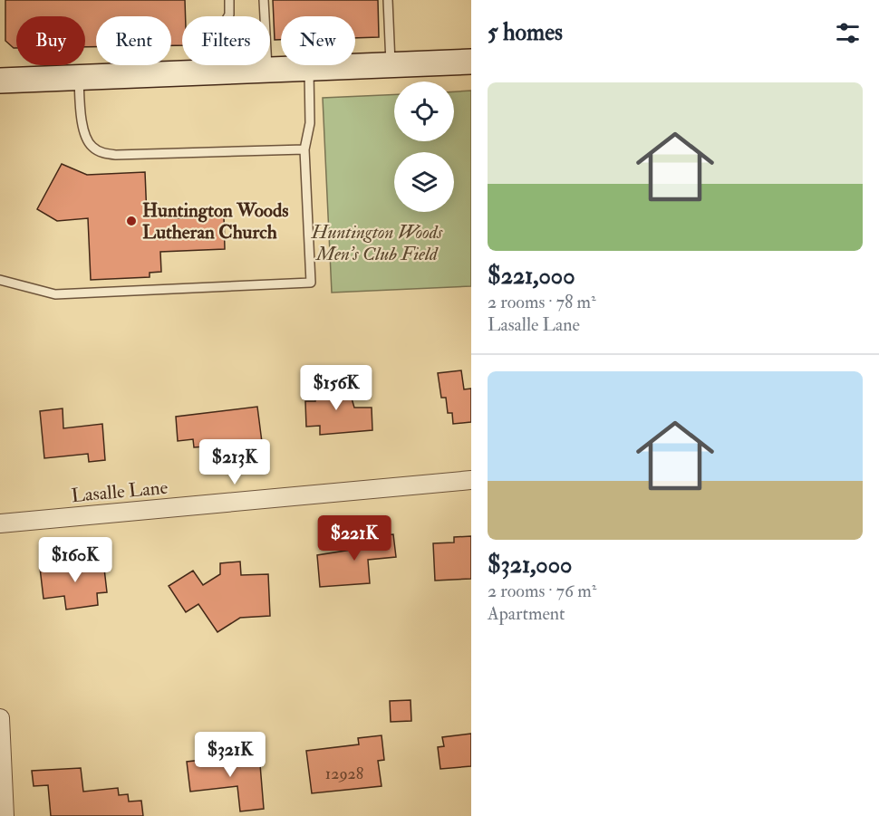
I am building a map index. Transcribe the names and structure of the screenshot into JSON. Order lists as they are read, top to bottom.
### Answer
{
  "streets": {
    "street": ["Lasalle Lane"]
  },
  "parks": ["Huntington Woods Men's Club Field"],
  "places": ["Huntington Woods Lutheran Church"],
  "house_numbers": ["12928"],
  "page": {
    "heading": "5 homes",
    "chip": [
      "Buy",
      "Rent",
      "Filters",
      "New"
    ],
    "list": [
      {
        "name": "$221,000",
        "note": "2 rooms · 78 m² · Lasalle Lane"
      },
      {
        "name": "$321,000",
        "note": "2 rooms · 76 m² · Apartment"
      }
    ],
    "price": [
      "$156K",
      "$213K",
      "$221K",
      "$160K",
      "$321K"
    ]
  }
}
